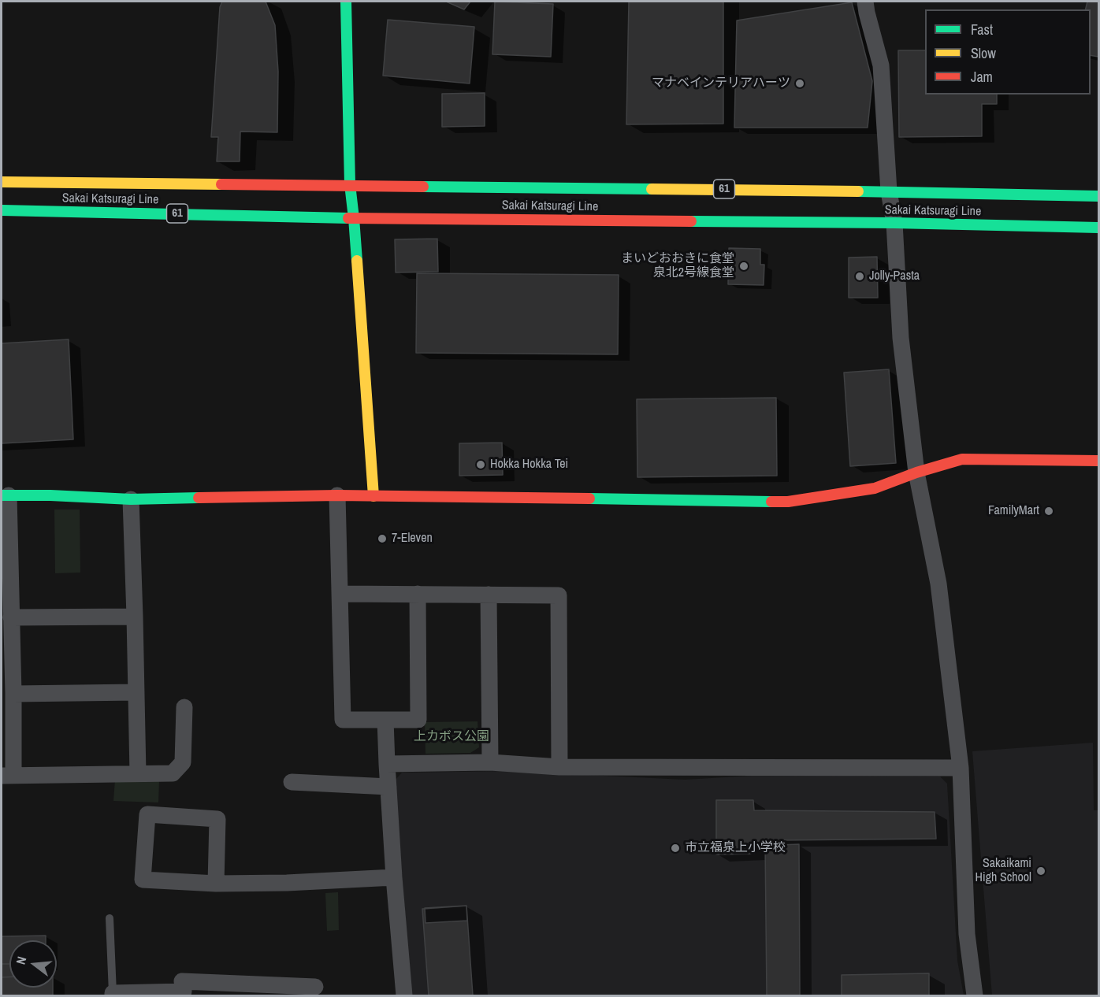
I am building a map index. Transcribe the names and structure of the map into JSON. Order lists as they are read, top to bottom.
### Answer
{
  "streets": {
    "main road": ["61", "Sakai Katsuragi Line"]
  },
  "parks": ["上カボス公園"],
  "places": [
    "マナベインテリアハーツ",
    "まいどおおきに食堂 泉北2号線食堂",
    "Jolly-Pasta",
    "Hokka Hokka Tei",
    "FamilyMart",
    "7-Eleven",
    "市立福泉上小学校",
    "Sakaikami High School"
  ],
  "legend": ["Fast", "Slow", "Jam"],
  "north": "left"
}
